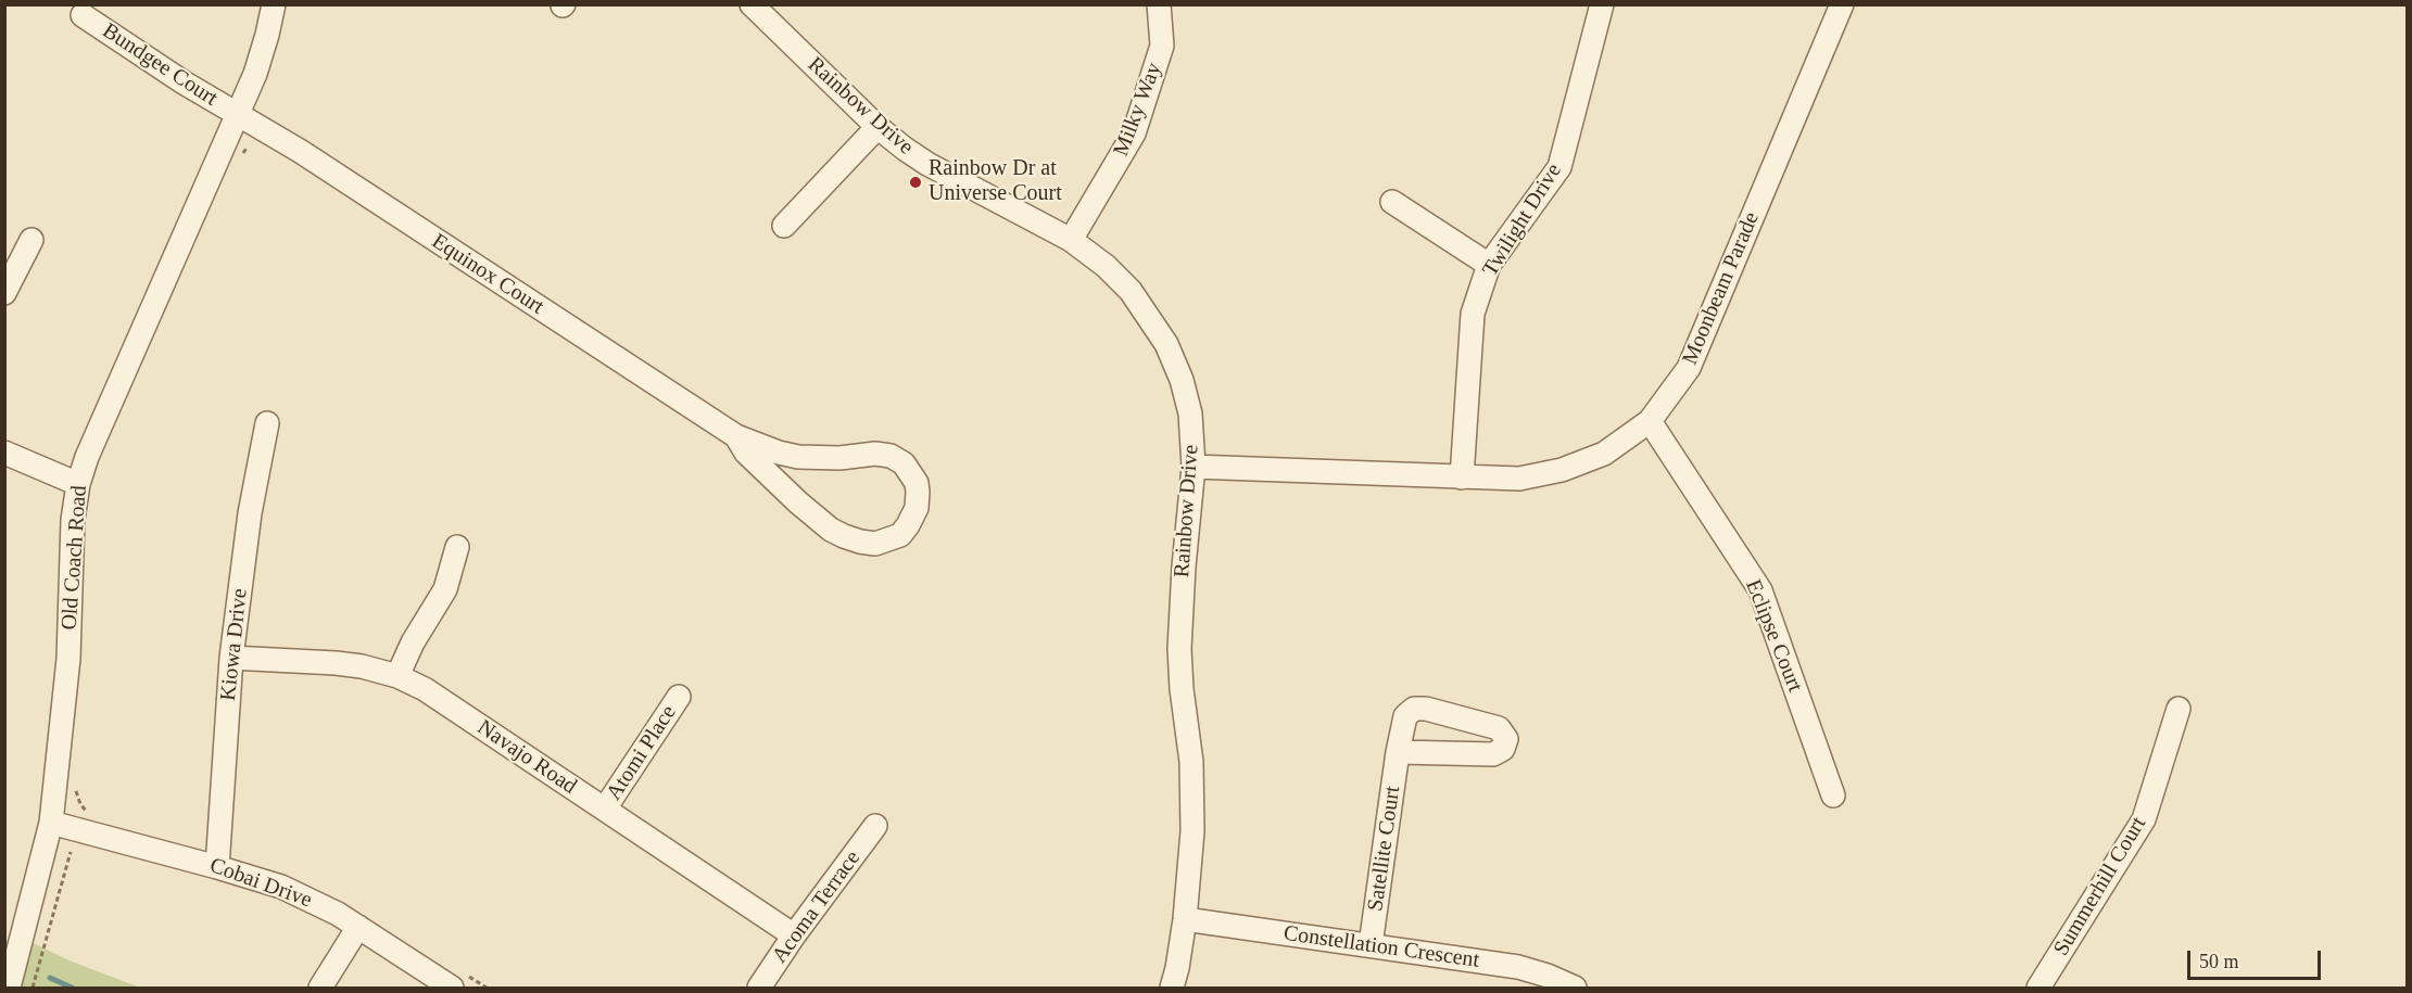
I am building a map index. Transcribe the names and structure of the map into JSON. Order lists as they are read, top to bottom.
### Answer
{
  "streets": {
    "street": [
      "Bundgee Court",
      "Rainbow Drive",
      "Milky Way",
      "Twilight Drive",
      "Equinox Court",
      "Moonbeam Parade",
      "Old Coach Road",
      "Eclipse Court",
      "Kiowa Drive",
      "Atomi Place",
      "Navajo Road",
      "Satellite Court",
      "Cobai Drive",
      "Summerhill Court",
      "Acoma Terrace",
      "Constellation Crescent"
    ]
  },
  "crossings": [
    ["Bundgee Court", "Equinox Court"],
    ["Bundgee Court", "Old Coach Road"],
    ["Rainbow Drive", "Milky Way"],
    ["Rainbow Drive", "Moonbeam Parade"],
    ["Rainbow Drive", "Constellation Crescent"],
    ["Twilight Drive", "Moonbeam Parade"],
    ["Equinox Court", "Old Coach Road"],
    ["Moonbeam Parade", "Eclipse Court"],
    ["Old Coach Road", "Cobai Drive"],
    ["Kiowa Drive", "Navajo Road"],
    ["Kiowa Drive", "Cobai Drive"],
    ["Atomi Place", "Navajo Road"],
    ["Navajo Road", "Acoma Terrace"],
    ["Satellite Court", "Constellation Crescent"]
  ],
  "places": ["Rainbow Dr at Universe Court"],
  "scale_bar": "50 m"
}
